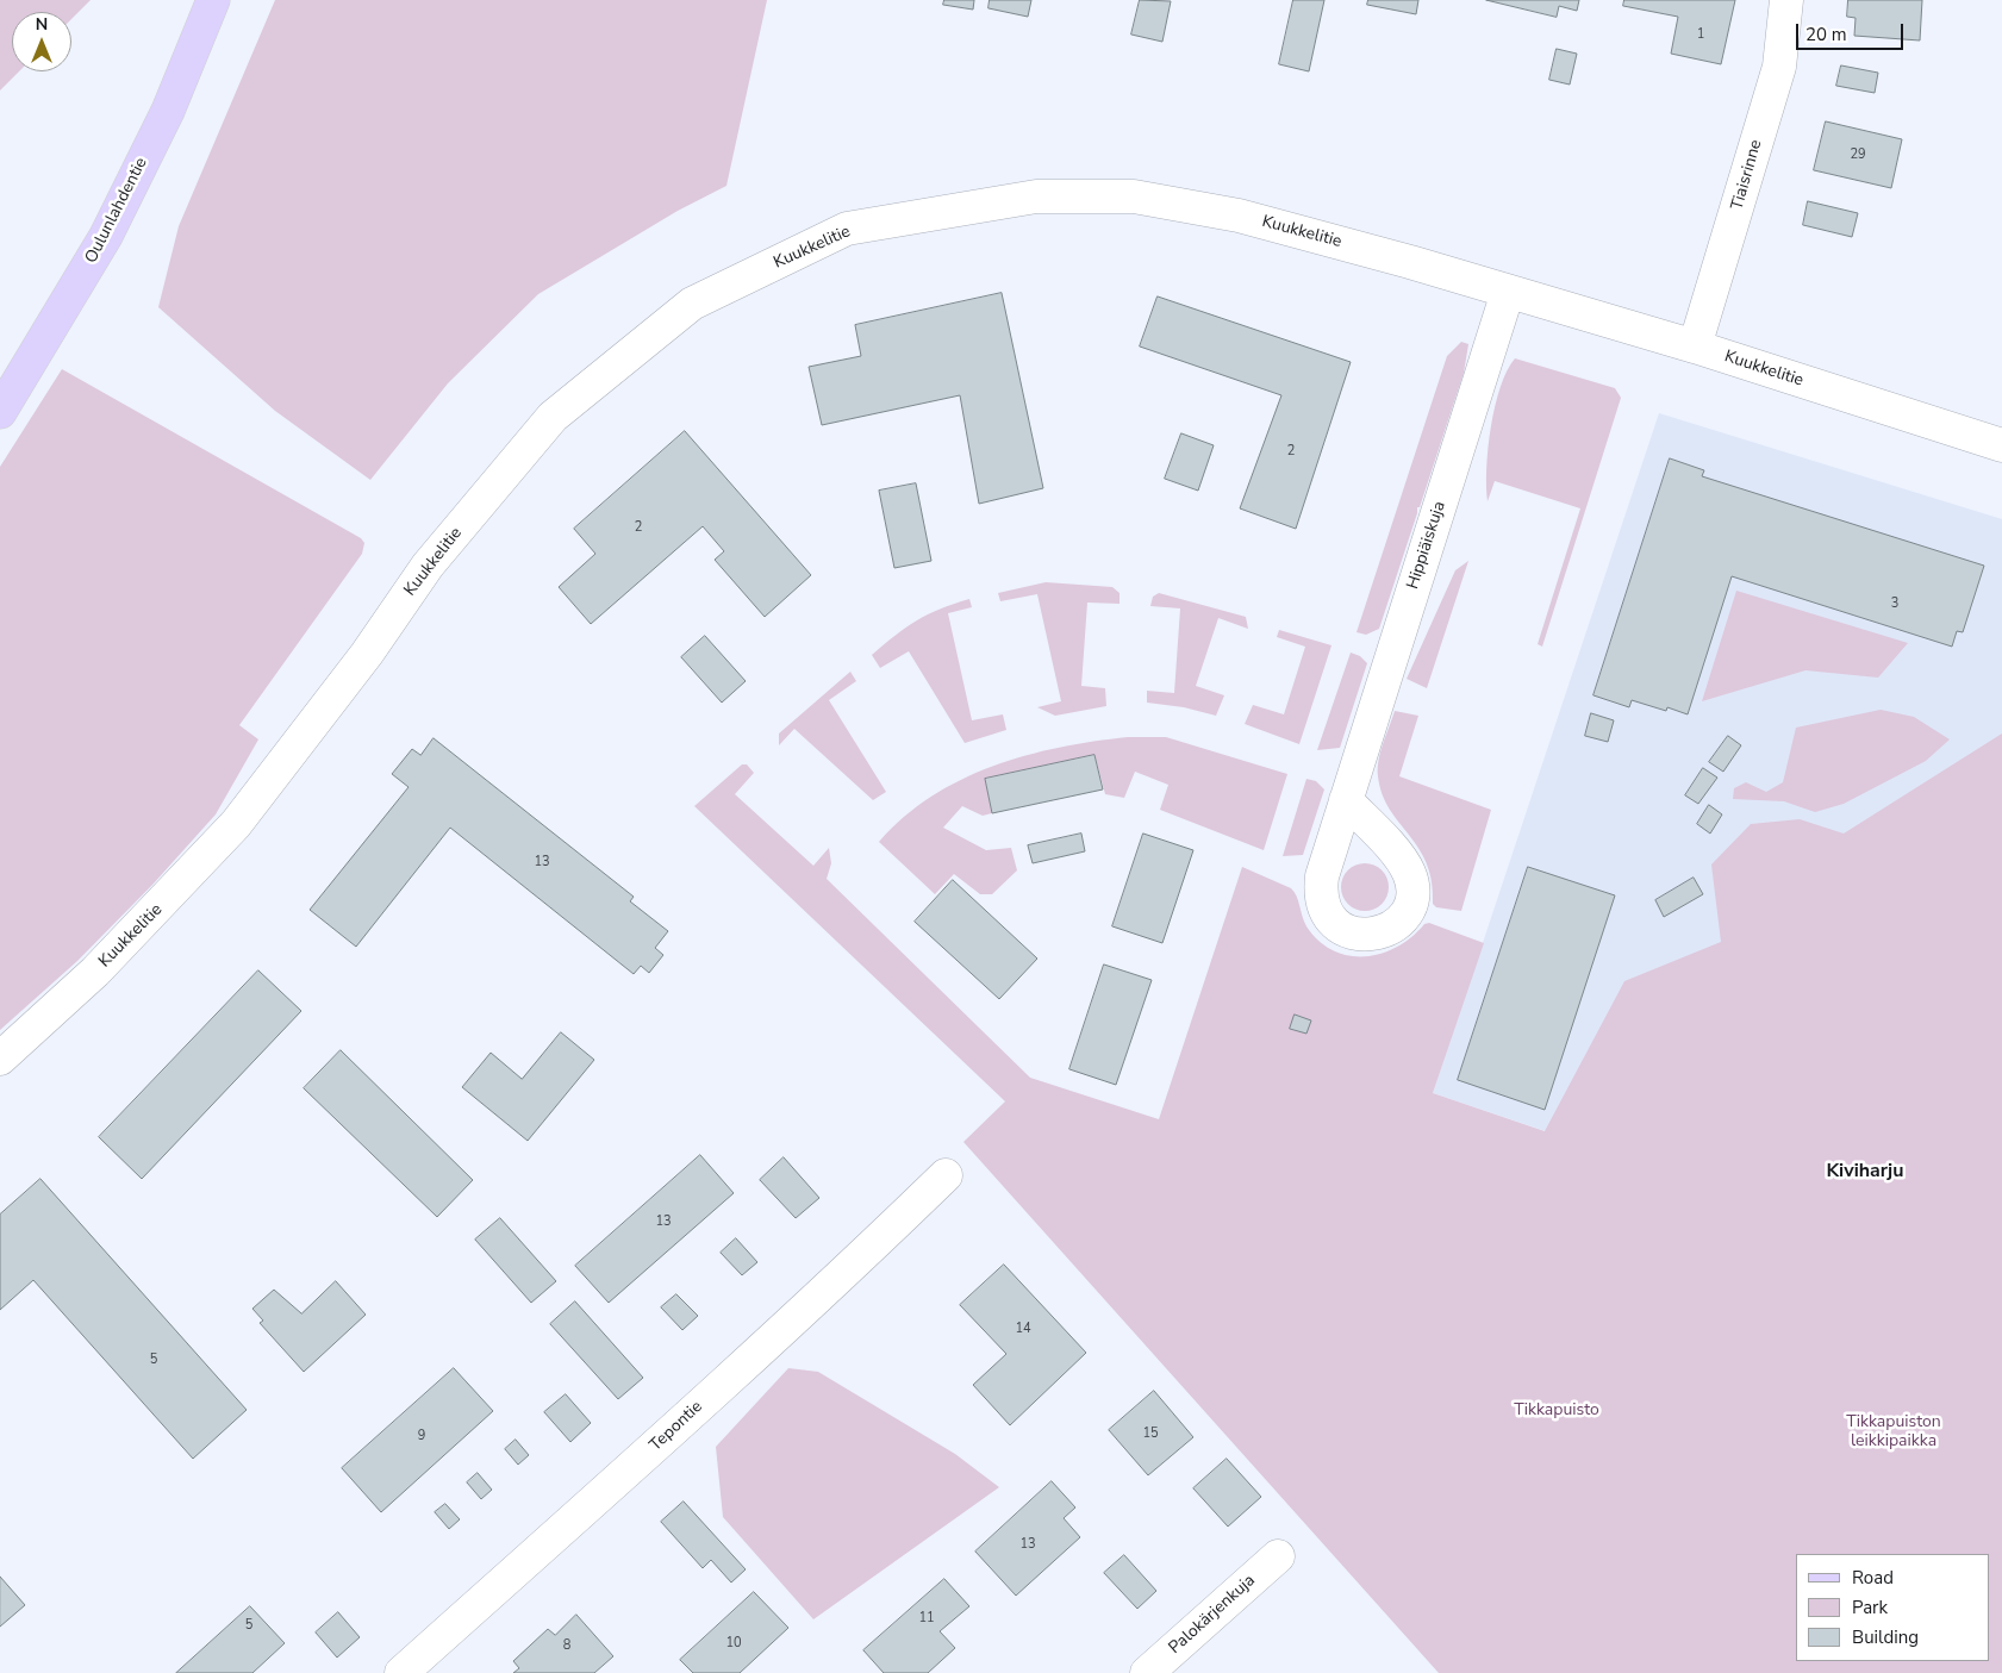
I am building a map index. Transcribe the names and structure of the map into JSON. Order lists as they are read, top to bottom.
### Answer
{
  "streets": {
    "main road": ["Oulunlahdentie"],
    "street": [
      "Tiaisrinne",
      "Kuukkelitie",
      "Hippiäiskuja",
      "Tepontie",
      "Palokärjenkuja"
    ]
  },
  "crossings": [
    ["Tiaisrinne", "Kuukkelitie"],
    ["Kuukkelitie", "Hippiäiskuja"]
  ],
  "districts": ["Kiviharju"],
  "parks": ["Tikkapuisto", "Tikkapuiston leikkipaikka"],
  "house_numbers": [
    "1",
    "29",
    "2",
    "2",
    "3",
    "13",
    "13",
    "14",
    "5",
    "15",
    "9",
    "13",
    "11",
    "5",
    "10",
    "8"
  ],
  "legend": ["Road", "Park", "Building"],
  "scale_bar": "20 m",
  "north": "top"
}
